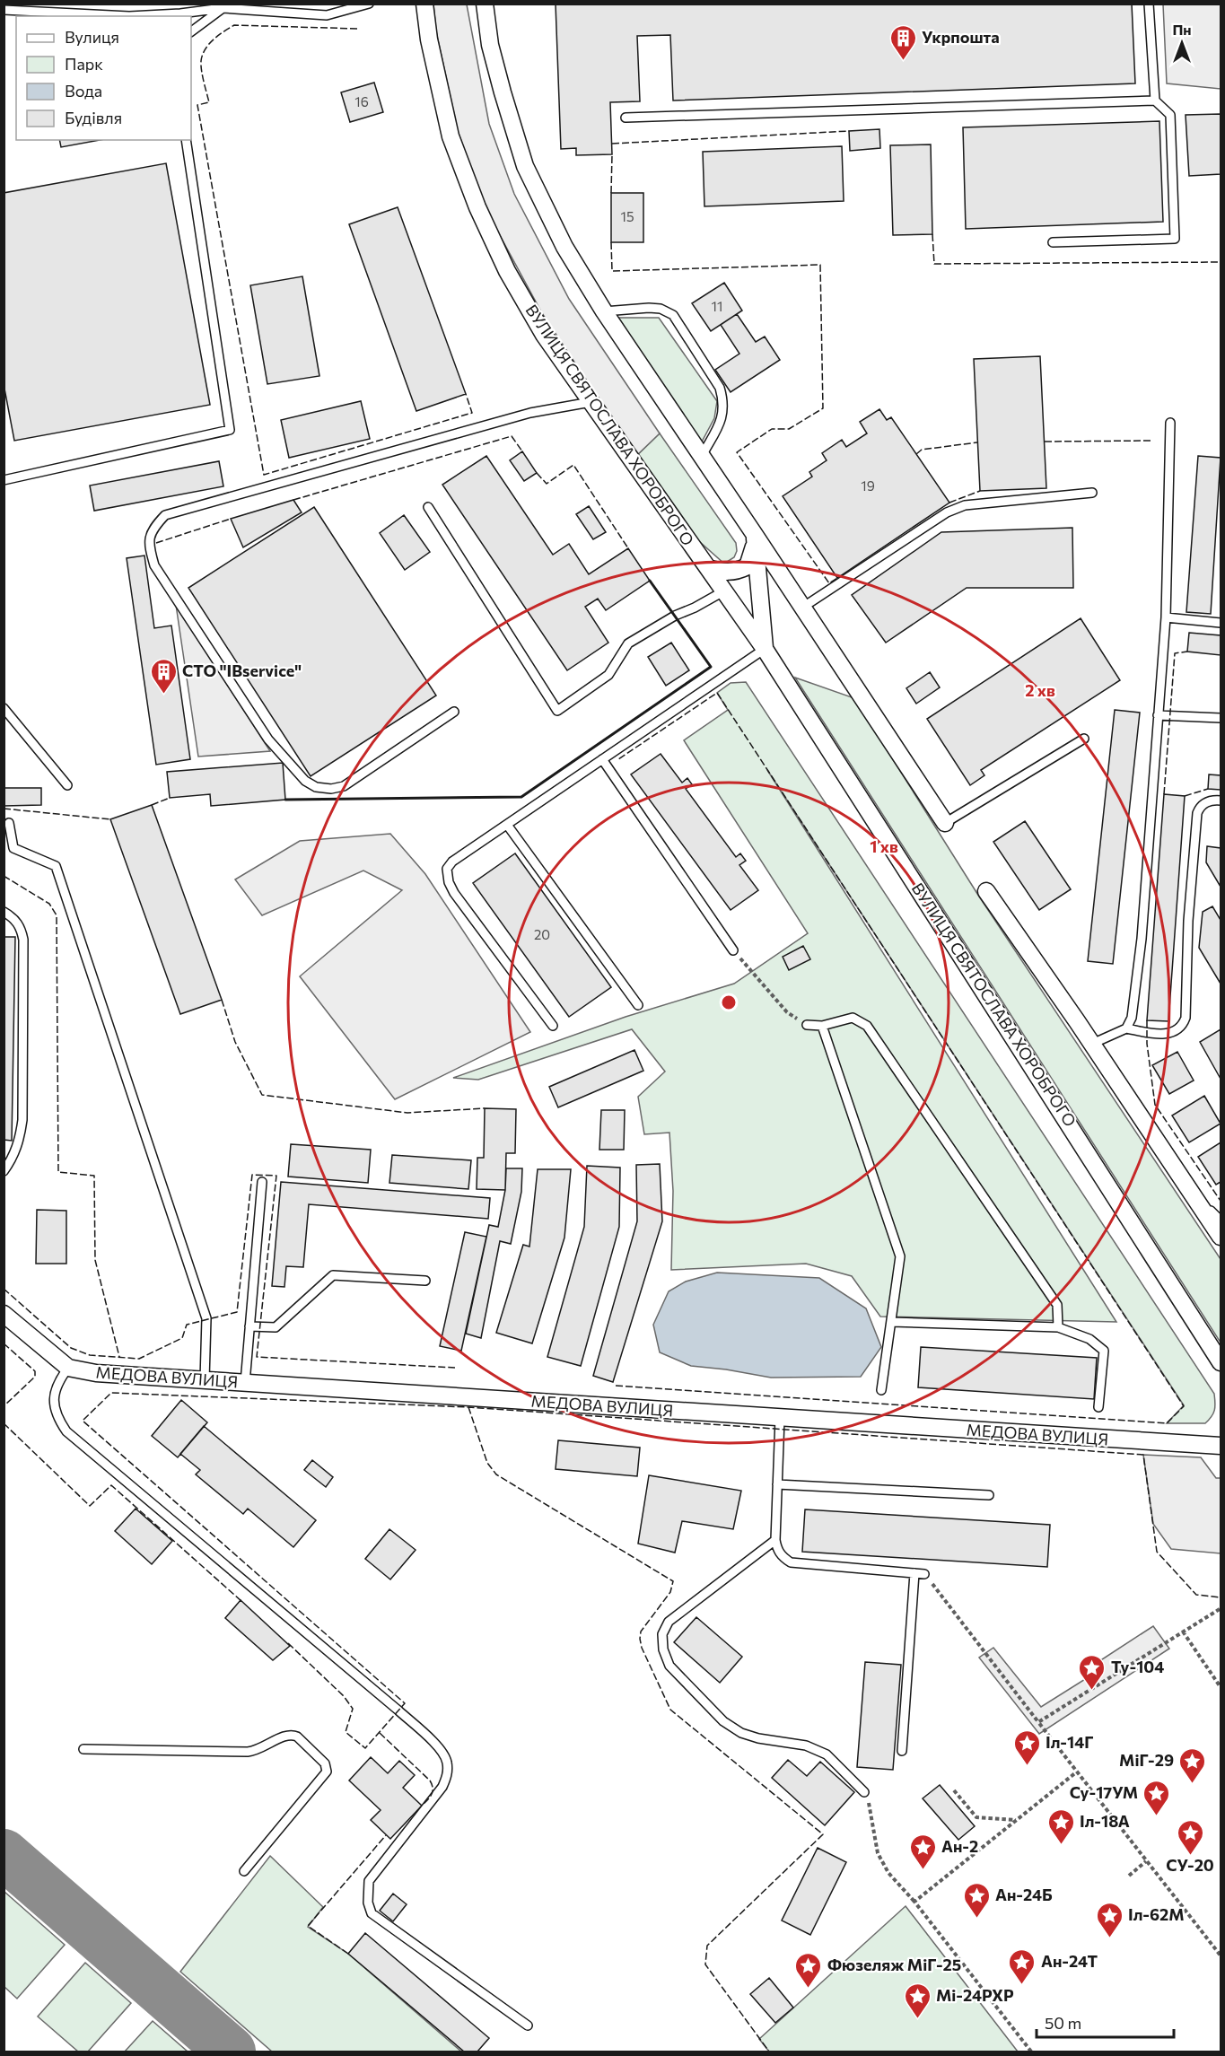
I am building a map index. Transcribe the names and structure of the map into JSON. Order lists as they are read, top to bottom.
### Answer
{
  "streets": {
    "street": ["ВУЛИЦЯ СВЯТОСЛАВА ХОРОБРОГО", "МЕДОВА ВУЛИЦЯ"]
  },
  "places": {
    "building": ["Укрпошта", "СТО \"IBservice\""],
    "place": [
      "Ту-104",
      "Іл-14Г",
      "МіГ-29",
      "Су-17УМ",
      "Іл-18А",
      "СУ-20",
      "Ан-2",
      "Ан-24Б",
      "Іл-62М",
      "Ан-24Т",
      "Фюзеляж МіГ-25",
      "Мі-24РХР"
    ]
  },
  "house_numbers": [
    "16",
    "15",
    "11",
    "19",
    "20"
  ],
  "legend": [
    "Вулиця",
    "Парк",
    "Вода",
    "Будівля"
  ],
  "scale_bar": "50 m",
  "north": "top",
  "rings": ["2 хв", "1 хв"]
}
